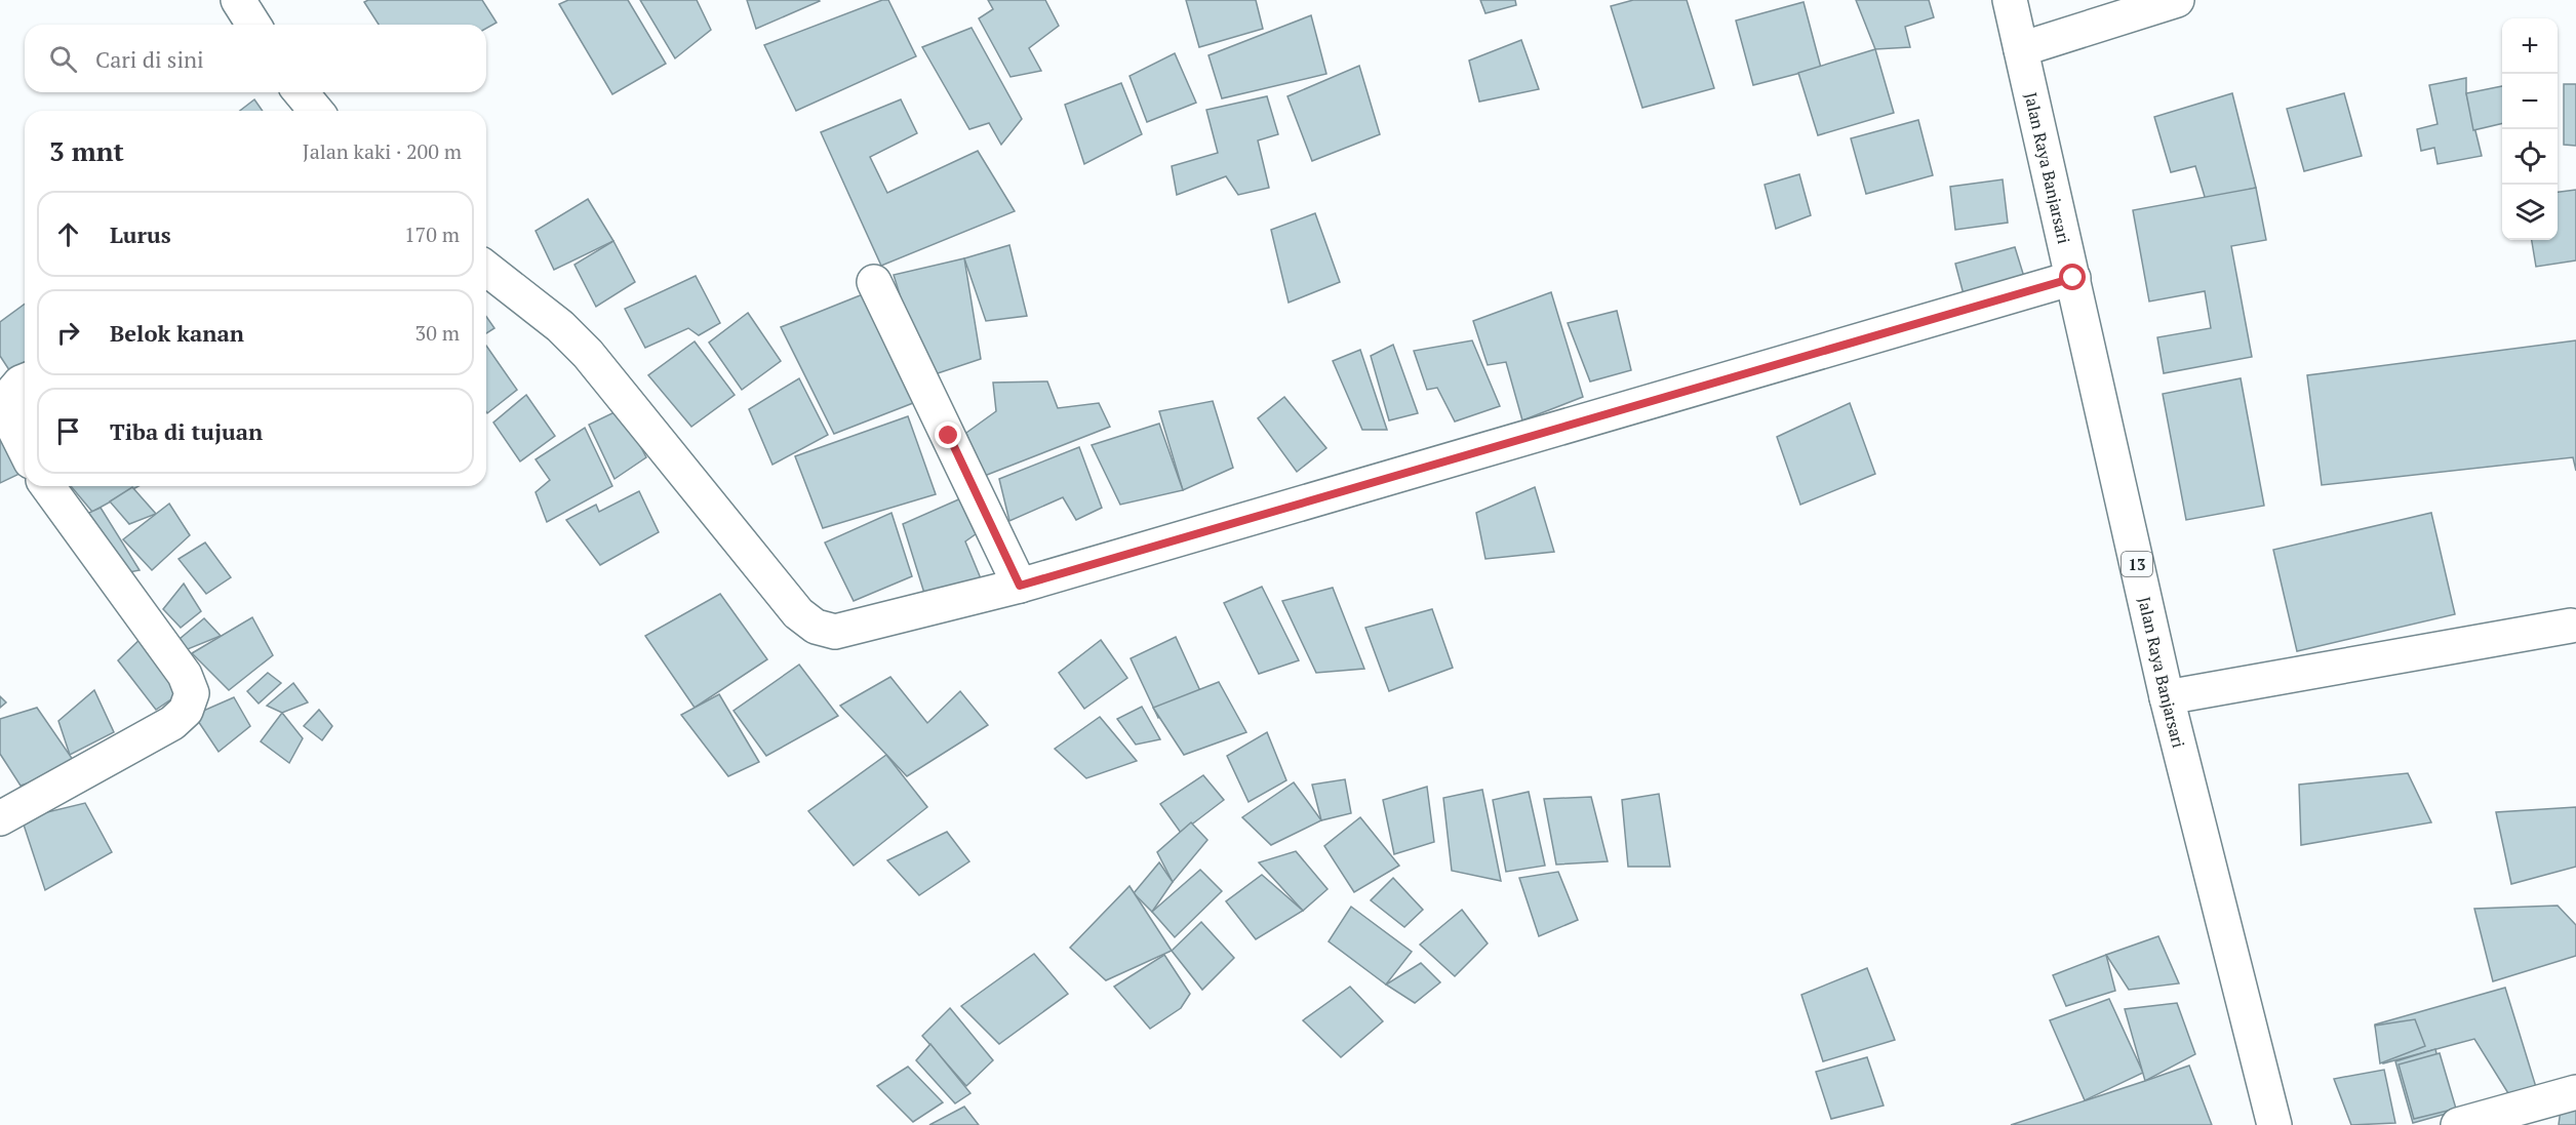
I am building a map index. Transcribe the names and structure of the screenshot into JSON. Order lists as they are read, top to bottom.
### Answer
{
  "streets": {
    "main road": ["Jalan Raya Banjarsari", "13"]
  },
  "page": {
    "map_buttons": ["+", "−"],
    "search": "Cari di sini",
    "heading": ["3 mnt", "Jalan kaki · 200 m"],
    "list": [
      ["Lurus", "170 m"],
      ["Belok kanan", "30 m"],
      "Tiba di tujuan"
    ]
  }
}
